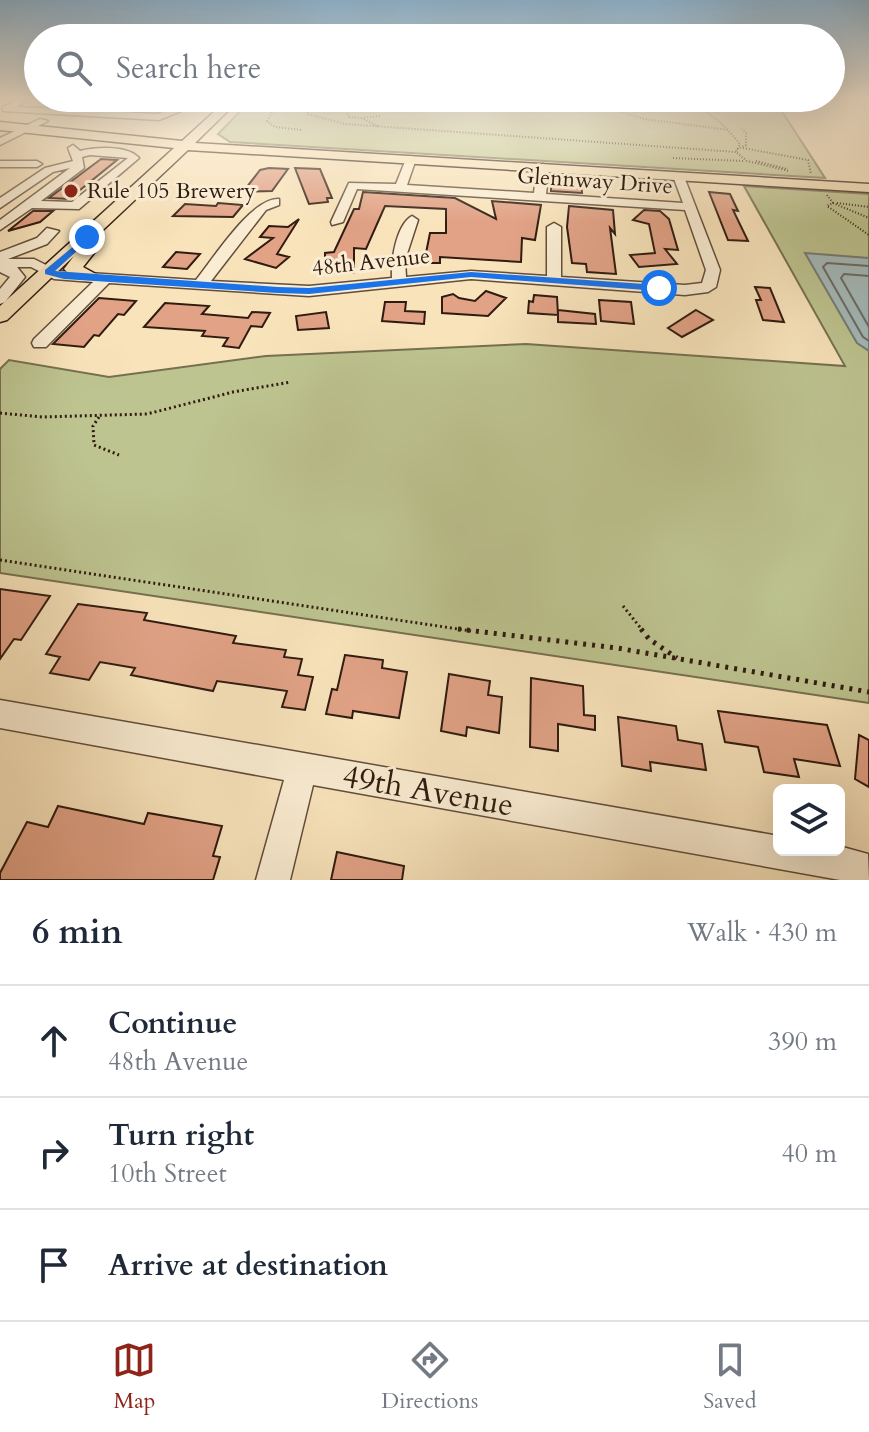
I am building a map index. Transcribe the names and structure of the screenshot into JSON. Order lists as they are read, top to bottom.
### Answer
{
  "streets": {
    "street": ["Glennway Drive", "48th Avenue", "49th Avenue"]
  },
  "crossings": [
    ["Glennway Drive", "48th Avenue"]
  ],
  "places": ["Rule 105 Brewery"],
  "page": {
    "search": "Search here",
    "heading": ["6 min", "Walk · 430 m"],
    "list": [
      ["Continue", "48th Avenue", "390 m"],
      ["Turn right", "10th Street", "40 m"],
      "Arrive at destination"
    ],
    "nav": ["Map", "Directions", "Saved"]
  }
}
